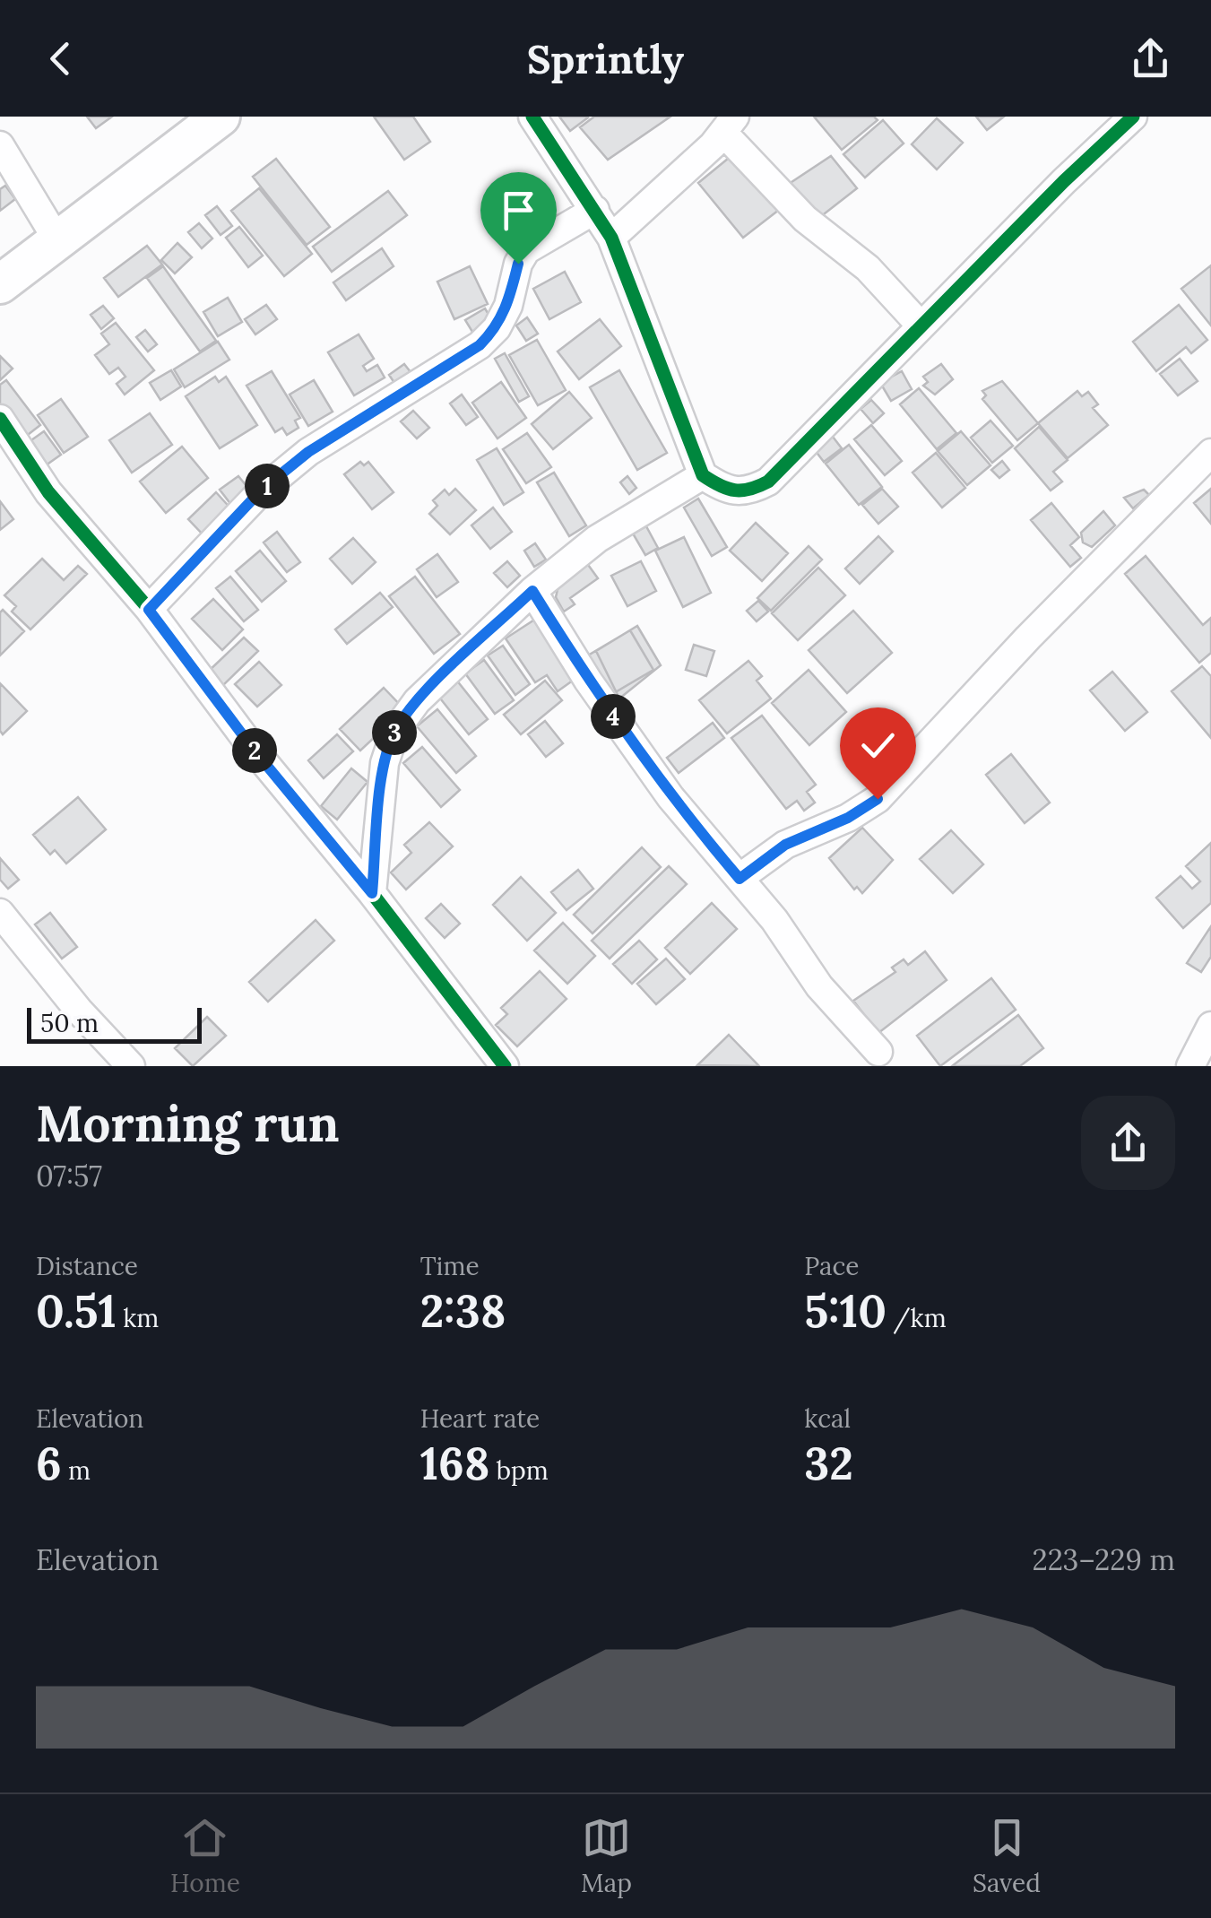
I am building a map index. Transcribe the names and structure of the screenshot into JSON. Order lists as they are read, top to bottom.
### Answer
{
  "scale_bar": "50 m",
  "page": {
    "header": "Sprintly",
    "pins": [
      "1",
      "4",
      "3",
      "2"
    ],
    "scale": "50 m",
    "heading": ["Morning run", "07:57"],
    "stats": [
      ["Distance", "0.51 km"],
      ["Time", "2:38"],
      ["Pace", "5:10 /km"],
      ["Elevation", "6 m"],
      ["Heart rate", "168 bpm"],
      ["kcal", "32"]
    ],
    "chart": ["Elevation", "223–229 m"],
    "tabs": ["Home", "Map", "Saved"]
  }
}
